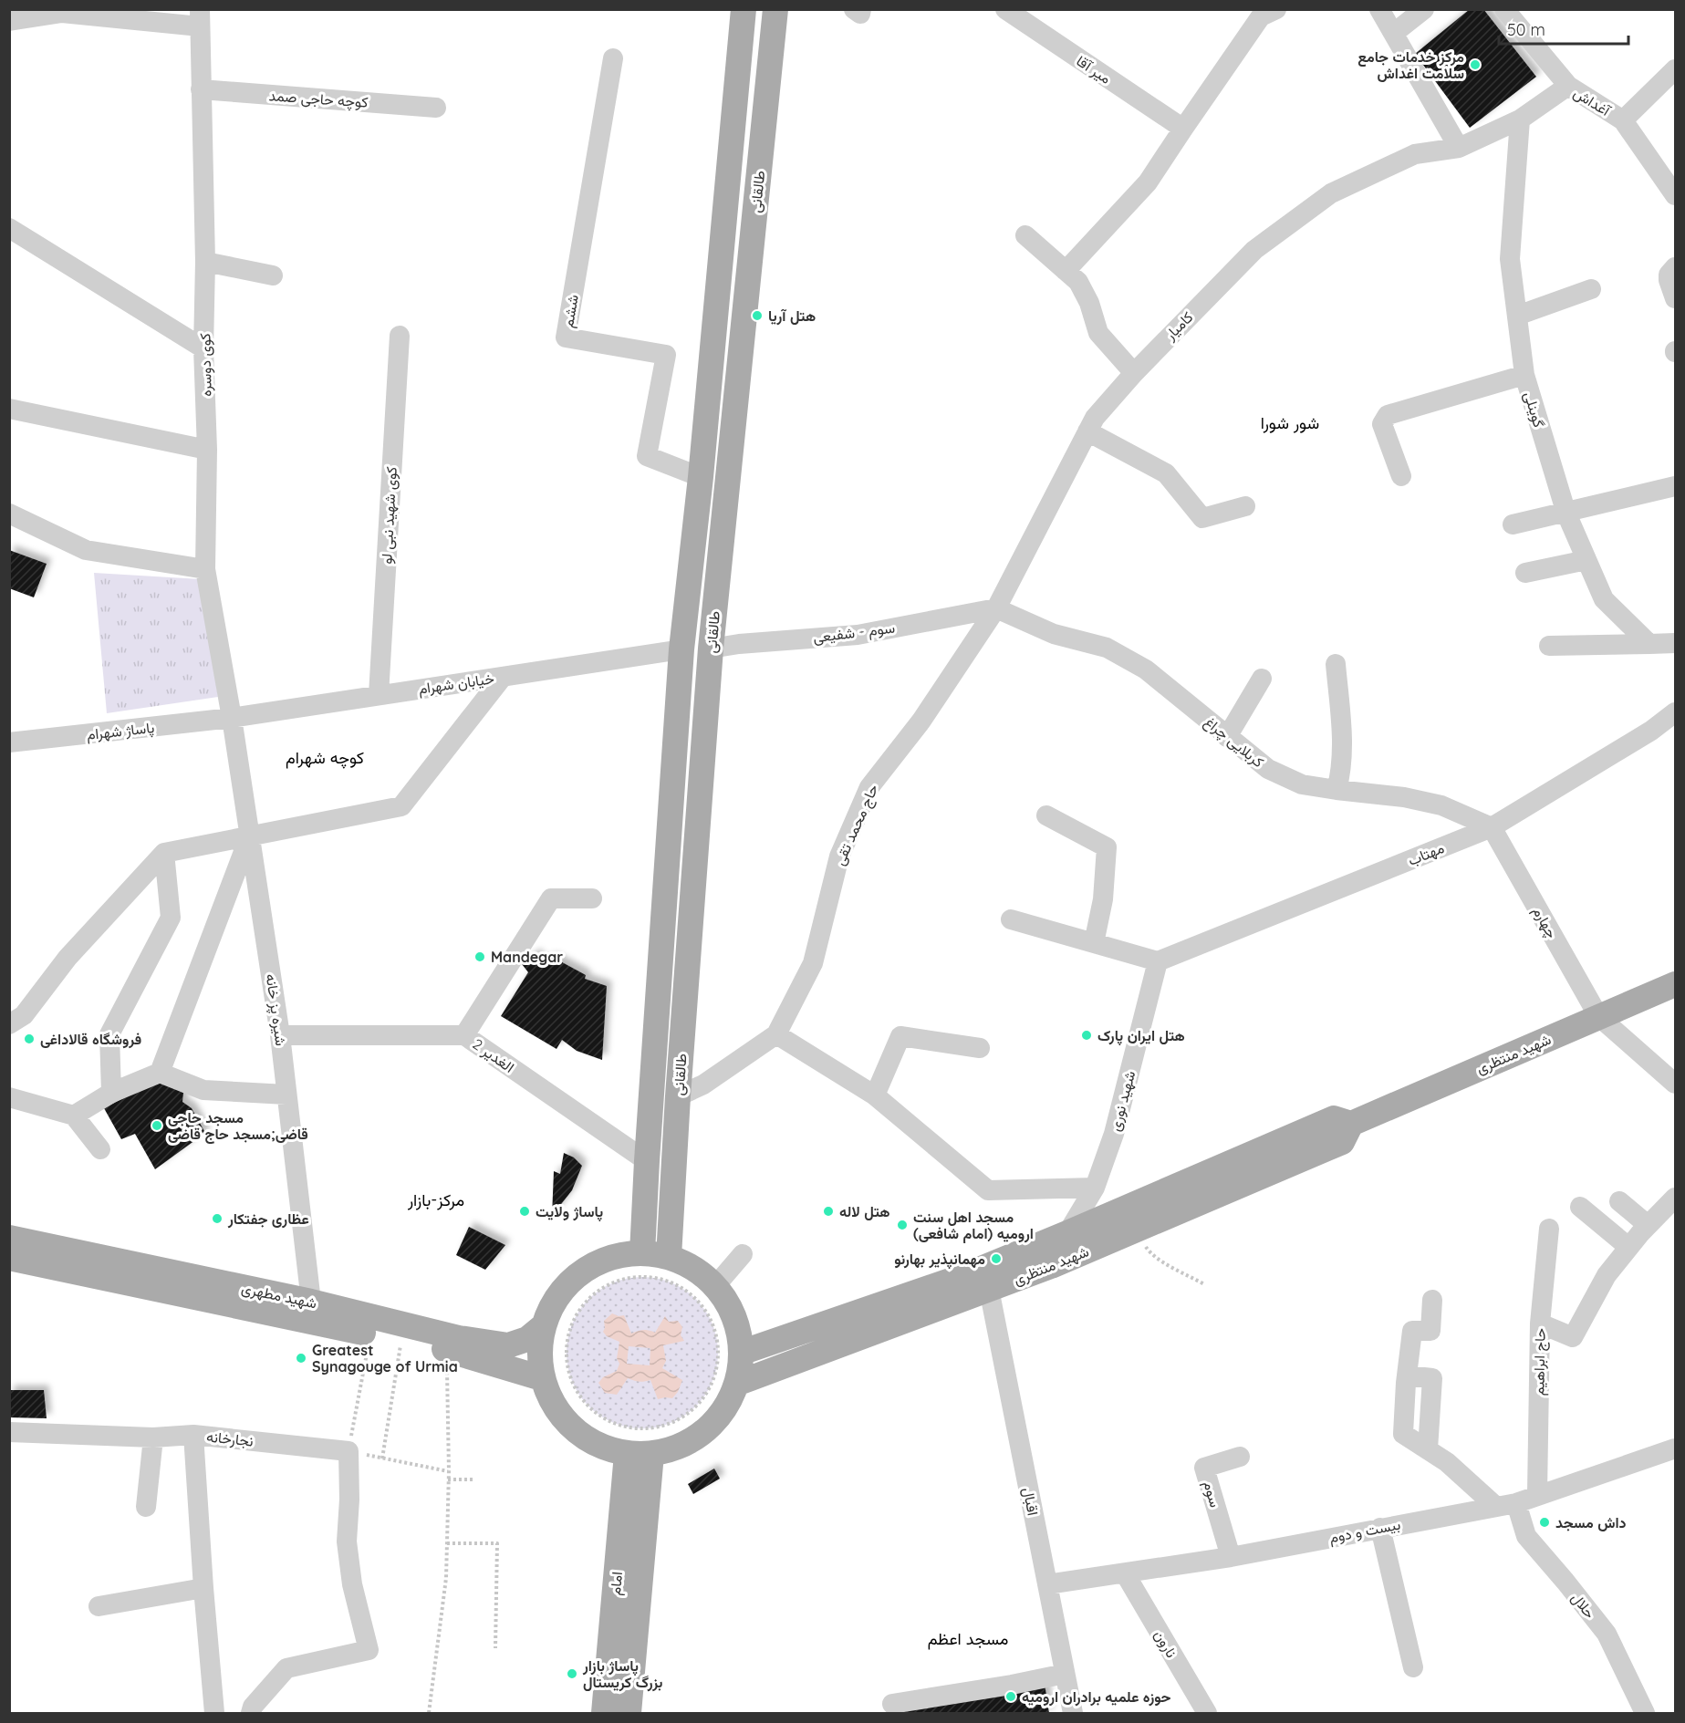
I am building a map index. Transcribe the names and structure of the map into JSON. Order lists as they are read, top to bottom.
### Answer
{
  "streets": {
    "main road": [
      "طالقانی",
      "شهید منتظری",
      "شهید مطهری",
      "امام"
    ],
    "street": [
      "میر آقا",
      "کوچه حاجی صمد",
      "آغداش",
      "ششم",
      "کامیار",
      "کوی دوسره",
      "گوینلی",
      "کوی شهید نبی لو",
      "سوم - شفیعی",
      "خیابان شهرام",
      "پاساژ شهرام",
      "کربلایی چراغ",
      "حاج محمد تقی",
      "مهتاب",
      "چهارم",
      "شیره پز خانه",
      "2 الغدیر",
      "شهید نوری",
      "حاج ابراهیم",
      "نجارخانه",
      "سوم",
      "اقبال",
      "بیست و دوم",
      "حلال",
      "نارون"
    ]
  },
  "crossings": [
    ["کوچه حاجی صمد", "کوی دوسره"],
    ["آغداش", "کامیار"],
    ["طالقانی", "ششم"],
    ["طالقانی", "سوم - شفیعی"],
    ["طالقانی", "خیابان شهرام"],
    ["طالقانی", "2 الغدیر"],
    ["کامیار", "گوینلی"],
    ["کامیار", "سوم - شفیعی"],
    ["کامیار", "کربلایی چراغ"],
    ["کامیار", "حاج محمد تقی"],
    ["کوی دوسره", "خیابان شهرام"],
    ["کوی دوسره", "پاساژ شهرام"],
    ["کوی دوسره", "شیره پز خانه"],
    ["کوی شهید نبی لو", "خیابان شهرام"],
    ["سوم - شفیعی", "کربلایی چراغ"],
    ["سوم - شفیعی", "حاج محمد تقی"],
    ["خیابان شهرام", "پاساژ شهرام"],
    ["خیابان شهرام", "شیره پز خانه"],
    ["پاساژ شهرام", "شیره پز خانه"],
    ["کربلایی چراغ", "حاج محمد تقی"],
    ["کربلایی چراغ", "مهتاب"],
    ["کربلایی چراغ", "چهارم"],
    ["مهتاب", "چهارم"],
    ["مهتاب", "شهید نوری"],
    ["چهارم", "شهید منتظری"],
    ["شیره پز خانه", "2 الغدیر"],
    ["شیره پز خانه", "شهید مطهری"],
    ["شهید منتظری", "شهید نوری"],
    ["شهید منتظری", "اقبال"],
    ["حاج ابراهیم", "بیست و دوم"],
    ["سوم", "بیست و دوم"],
    ["اقبال", "بیست و دوم"],
    ["بیست و دوم", "حلال"],
    ["بیست و دوم", "نارون"]
  ],
  "districts": [
    "شور شورا",
    "کوچه شهرام",
    "مرکز-بازار",
    "مسجد اعظم"
  ],
  "places": [
    "مرکز خدمات جامع سلامت اغداش",
    "هتل آریا",
    "Mandegar",
    "هتل ایران پارک",
    "فروشگاه قالاداغی",
    "مسجد حاجی قاضی;مسجد حاج قاضی",
    "پاساژ ولایت",
    "هتل لاله",
    "عظاری جفتکار",
    "مسجد اهل سنت ارومیه (امام شافعی)",
    "مهمانپذیر بهارنو",
    "Greatest Synagouge of Urmia",
    "داش مسجد",
    "پاساژ بازار بزرگ کریستال",
    "حوزه علمیه برادران ارومیه"
  ],
  "scale_bar": "50 m"
}
